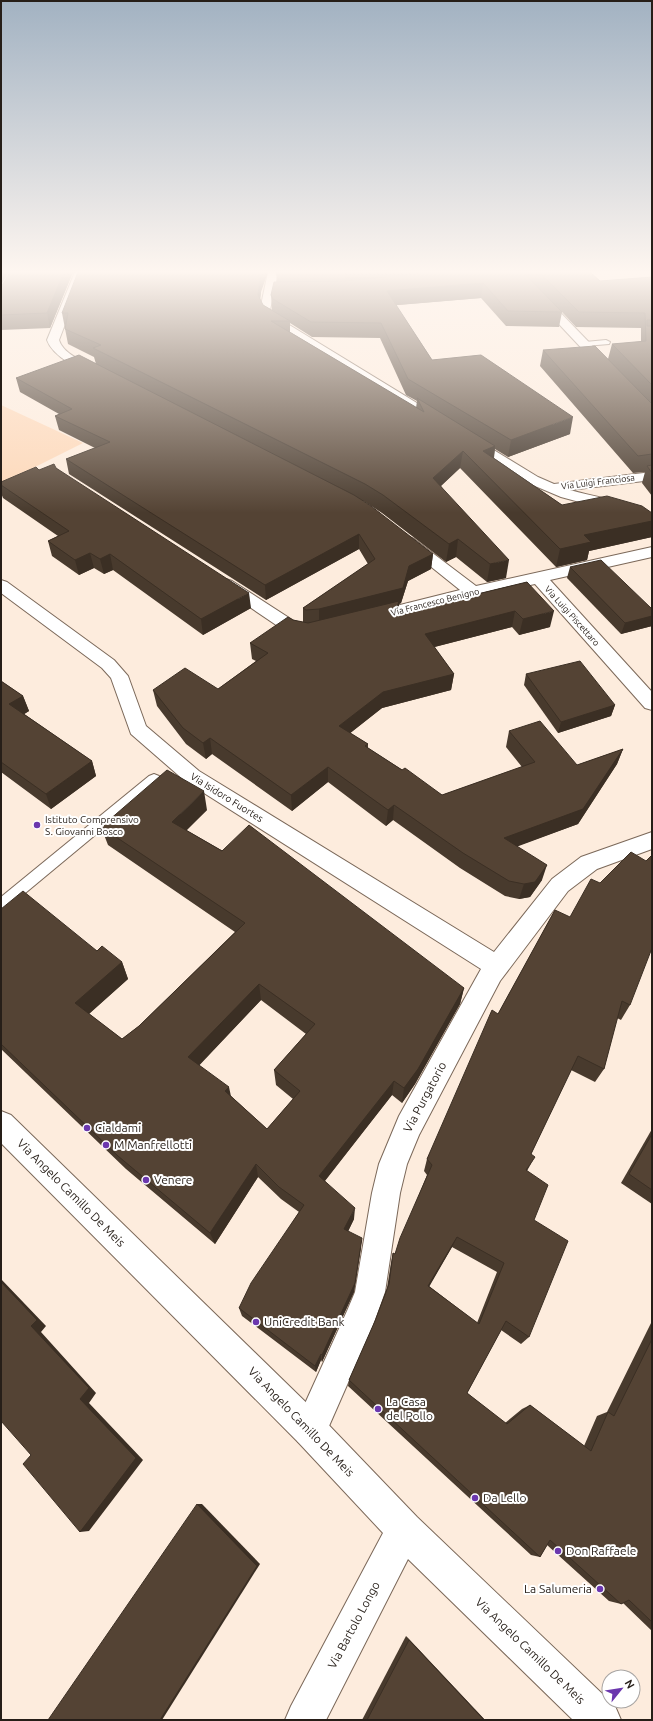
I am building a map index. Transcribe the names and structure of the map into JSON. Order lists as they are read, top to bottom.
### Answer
{
  "streets": {
    "street": [
      "Via Luigi Franciosa",
      "Via Francesco Benigno",
      "Via Luigi Piscettaro",
      "Via Isidoro Fuortes",
      "Via Purgatorio",
      "Via Angelo Camillo De Meis",
      "Via Bartolo Longo"
    ]
  },
  "crossings": [
    ["Via Francesco Benigno", "Via Luigi Piscettaro"],
    ["Via Isidoro Fuortes", "Via Purgatorio"],
    ["Via Purgatorio", "Via Angelo Camillo De Meis"],
    ["Via Angelo Camillo De Meis", "Via Bartolo Longo"]
  ],
  "places": [
    "Istituto Comprensivo S. Giovanni Bosco",
    "Cialdami",
    "M Manfrellotti",
    "Venere",
    "UniCredit Bank",
    "La Casa del Pollo",
    "Da Lello",
    "Don Raffaele",
    "La Salumeria"
  ],
  "north": "top right"
}
